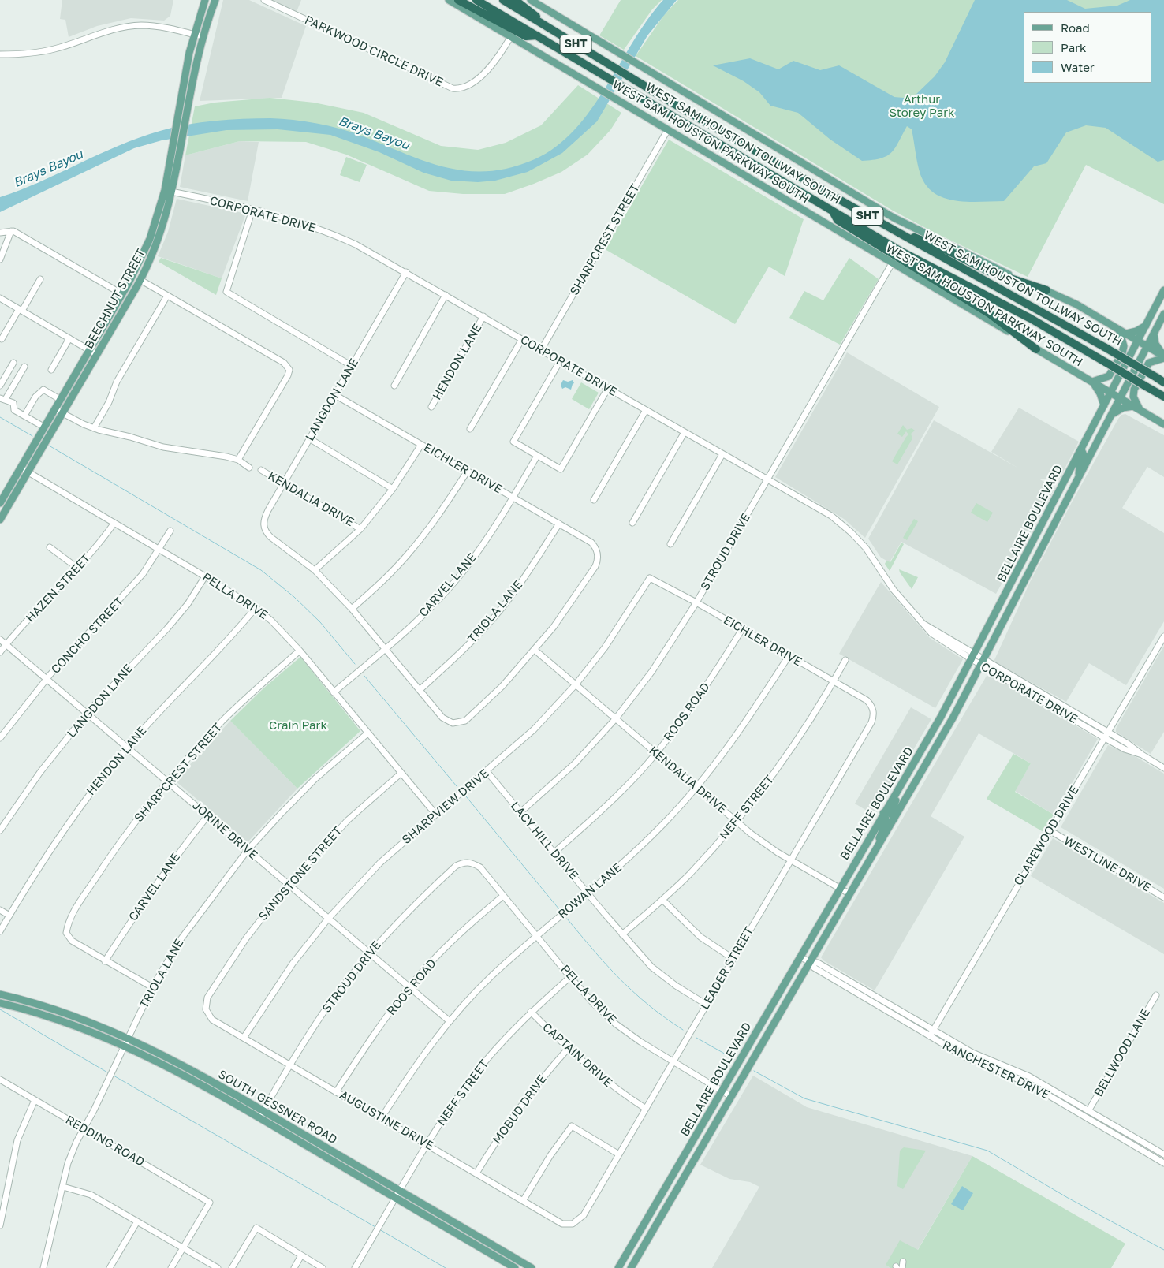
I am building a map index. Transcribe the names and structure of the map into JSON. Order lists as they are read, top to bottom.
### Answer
{
  "streets": {
    "highway": ["SHT", "WEST SAM HOUSTON TOLLWAY SOUTH"],
    "main road": [
      "WEST SAM HOUSTON PARKWAY SOUTH",
      "BEECHNUT STREET",
      "BELLAIRE BOULEVARD",
      "SOUTH GESSNER ROAD"
    ],
    "street": [
      "PARKWOOD CIRCLE DRIVE",
      "CORPORATE DRIVE",
      "SHARPCREST STREET",
      "HENDON LANE",
      "LANGDON LANE",
      "EICHLER DRIVE",
      "KENDALIA DRIVE",
      "STROUD DRIVE",
      "CARVEL LANE",
      "HAZEN STREET",
      "PELLA DRIVE",
      "TRIOLA LANE",
      "CONCHO STREET",
      "ROOS ROAD",
      "SHARPVIEW DRIVE",
      "NEFF STREET",
      "JORINE DRIVE",
      "CLAREWOOD DRIVE",
      "LACY HILL DRIVE",
      "WESTLINE DRIVE",
      "SANDSTONE STREET",
      "ROWAN LANE",
      "LEADER STREET",
      "BELLWOOD LANE",
      "CAPTAIN DRIVE",
      "RANCHESTER DRIVE",
      "MOBUD DRIVE",
      "AUGUSTINE DRIVE",
      "REDDING ROAD"
    ]
  },
  "crossings": [
    ["PARKWOOD CIRCLE DRIVE", "WEST SAM HOUSTON PARKWAY SOUTH"],
    ["WEST SAM HOUSTON PARKWAY SOUTH", "SHARPCREST STREET"],
    ["WEST SAM HOUSTON PARKWAY SOUTH", "BELLAIRE BOULEVARD"],
    ["WEST SAM HOUSTON PARKWAY SOUTH", "STROUD DRIVE"],
    ["CORPORATE DRIVE", "SHARPCREST STREET"],
    ["CORPORATE DRIVE", "BEECHNUT STREET"],
    ["CORPORATE DRIVE", "HENDON LANE"],
    ["CORPORATE DRIVE", "LANGDON LANE"],
    ["CORPORATE DRIVE", "BELLAIRE BOULEVARD"],
    ["CORPORATE DRIVE", "STROUD DRIVE"],
    ["CORPORATE DRIVE", "CLAREWOOD DRIVE"],
    ["SHARPCREST STREET", "CARVEL LANE"],
    ["SHARPCREST STREET", "PELLA DRIVE"],
    ["SHARPCREST STREET", "JORINE DRIVE"],
    ["BEECHNUT STREET", "PELLA DRIVE"],
    ["HENDON LANE", "PELLA DRIVE"],
    ["HENDON LANE", "JORINE DRIVE"],
    ["LANGDON LANE", "EICHLER DRIVE"],
    ["LANGDON LANE", "KENDALIA DRIVE"],
    ["LANGDON LANE", "PELLA DRIVE"],
    ["LANGDON LANE", "JORINE DRIVE"],
    ["EICHLER DRIVE", "KENDALIA DRIVE"],
    ["EICHLER DRIVE", "STROUD DRIVE"],
    ["EICHLER DRIVE", "CARVEL LANE"],
    ["EICHLER DRIVE", "TRIOLA LANE"],
    ["EICHLER DRIVE", "ROOS ROAD"],
    ["EICHLER DRIVE", "SHARPVIEW DRIVE"],
    ["EICHLER DRIVE", "NEFF STREET"],
    ["EICHLER DRIVE", "ROWAN LANE"],
    ["EICHLER DRIVE", "LEADER STREET"],
    ["KENDALIA DRIVE", "BELLAIRE BOULEVARD"],
    ["KENDALIA DRIVE", "STROUD DRIVE"],
    ["KENDALIA DRIVE", "ROOS ROAD"],
    ["KENDALIA DRIVE", "SHARPVIEW DRIVE"],
    ["KENDALIA DRIVE", "NEFF STREET"],
    ["KENDALIA DRIVE", "ROWAN LANE"],
    ["KENDALIA DRIVE", "LEADER STREET"],
    ["BELLAIRE BOULEVARD", "PELLA DRIVE"],
    ["BELLAIRE BOULEVARD", "RANCHESTER DRIVE"],
    ["STROUD DRIVE", "PELLA DRIVE"],
    ["STROUD DRIVE", "JORINE DRIVE"],
    ["STROUD DRIVE", "LACY HILL DRIVE"],
    ["STROUD DRIVE", "SOUTH GESSNER ROAD"],
    ["STROUD DRIVE", "AUGUSTINE DRIVE"],
    ["CARVEL LANE", "PELLA DRIVE"],
    ["CARVEL LANE", "JORINE DRIVE"],
    ["HAZEN STREET", "PELLA DRIVE"],
    ["HAZEN STREET", "JORINE DRIVE"],
    ["PELLA DRIVE", "TRIOLA LANE"],
    ["PELLA DRIVE", "CONCHO STREET"],
    ["PELLA DRIVE", "ROOS ROAD"],
    ["PELLA DRIVE", "SHARPVIEW DRIVE"],
    ["PELLA DRIVE", "NEFF STREET"],
    ["PELLA DRIVE", "SANDSTONE STREET"],
    ["PELLA DRIVE", "ROWAN LANE"],
    ["PELLA DRIVE", "LEADER STREET"],
    ["TRIOLA LANE", "JORINE DRIVE"],
    ["TRIOLA LANE", "SOUTH GESSNER ROAD"],
    ["TRIOLA LANE", "REDDING ROAD"],
    ["CONCHO STREET", "JORINE DRIVE"],
    ["ROOS ROAD", "JORINE DRIVE"],
    ["ROOS ROAD", "LACY HILL DRIVE"],
    ["ROOS ROAD", "AUGUSTINE DRIVE"],
    ["SHARPVIEW DRIVE", "JORINE DRIVE"],
    ["SHARPVIEW DRIVE", "LACY HILL DRIVE"],
    ["SHARPVIEW DRIVE", "AUGUSTINE DRIVE"],
    ["NEFF STREET", "LACY HILL DRIVE"],
    ["NEFF STREET", "CAPTAIN DRIVE"],
    ["NEFF STREET", "SOUTH GESSNER ROAD"],
    ["NEFF STREET", "AUGUSTINE DRIVE"],
    ["JORINE DRIVE", "SANDSTONE STREET"],
    ["JORINE DRIVE", "ROWAN LANE"],
    ["CLAREWOOD DRIVE", "WESTLINE DRIVE"],
    ["CLAREWOOD DRIVE", "RANCHESTER DRIVE"],
    ["LACY HILL DRIVE", "ROWAN LANE"],
    ["LACY HILL DRIVE", "LEADER STREET"],
    ["SANDSTONE STREET", "AUGUSTINE DRIVE"],
    ["ROWAN LANE", "AUGUSTINE DRIVE"],
    ["LEADER STREET", "CAPTAIN DRIVE"],
    ["LEADER STREET", "AUGUSTINE DRIVE"],
    ["BELLWOOD LANE", "RANCHESTER DRIVE"],
    ["CAPTAIN DRIVE", "MOBUD DRIVE"],
    ["MOBUD DRIVE", "AUGUSTINE DRIVE"]
  ],
  "water": ["Brays Bayou"],
  "parks": ["Arthur Storey Park", "Crain Park"],
  "legend": ["Road", "Park", "Water"]
}
